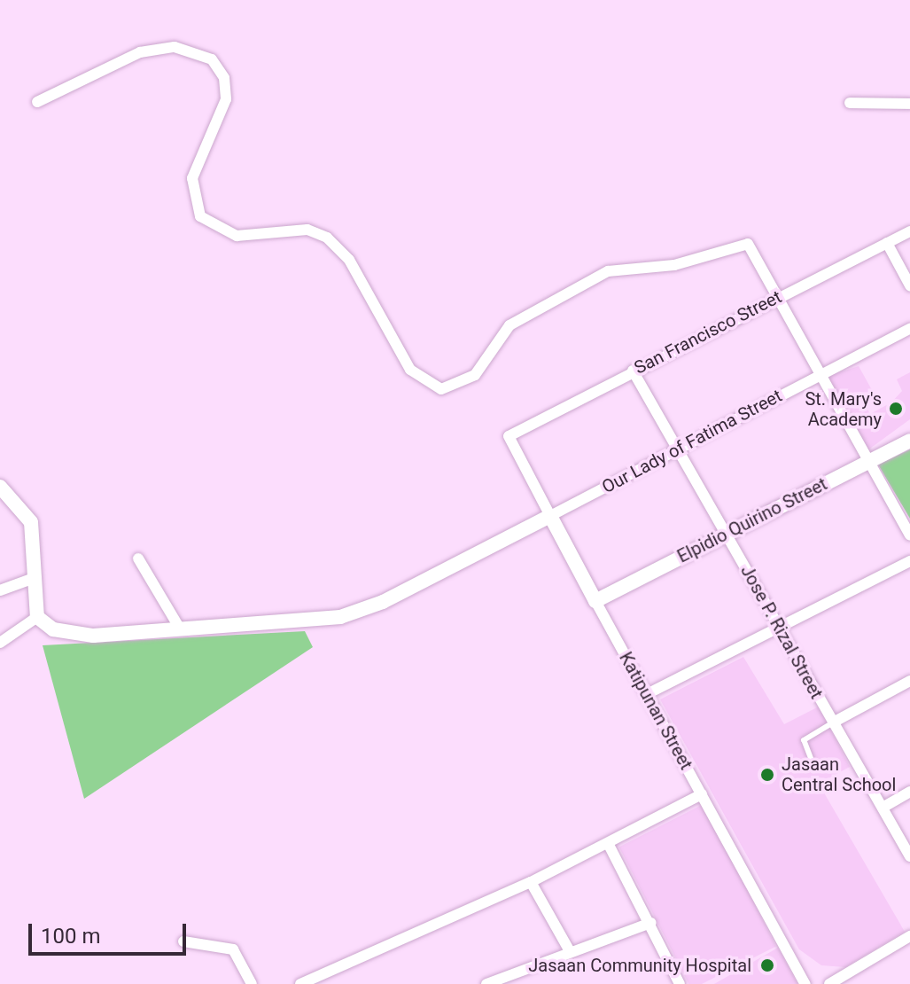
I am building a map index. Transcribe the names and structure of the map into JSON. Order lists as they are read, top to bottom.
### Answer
{
  "streets": {
    "street": [
      "San Francisco Street",
      "Our Lady of Fatima Street",
      "Elpidio Quirino Street",
      "Jose P. Rizal Street",
      "Katipunan Street"
    ]
  },
  "crossings": [
    ["San Francisco Street", "Jose P. Rizal Street"],
    ["San Francisco Street", "Katipunan Street"],
    ["Our Lady of Fatima Street", "Jose P. Rizal Street"],
    ["Our Lady of Fatima Street", "Katipunan Street"],
    ["Elpidio Quirino Street", "Jose P. Rizal Street"],
    ["Elpidio Quirino Street", "Katipunan Street"]
  ],
  "places": ["St. Mary's Academy", "Jasaan Central School", "Jasaan Community Hospital"],
  "scale_bar": "100 m"
}
